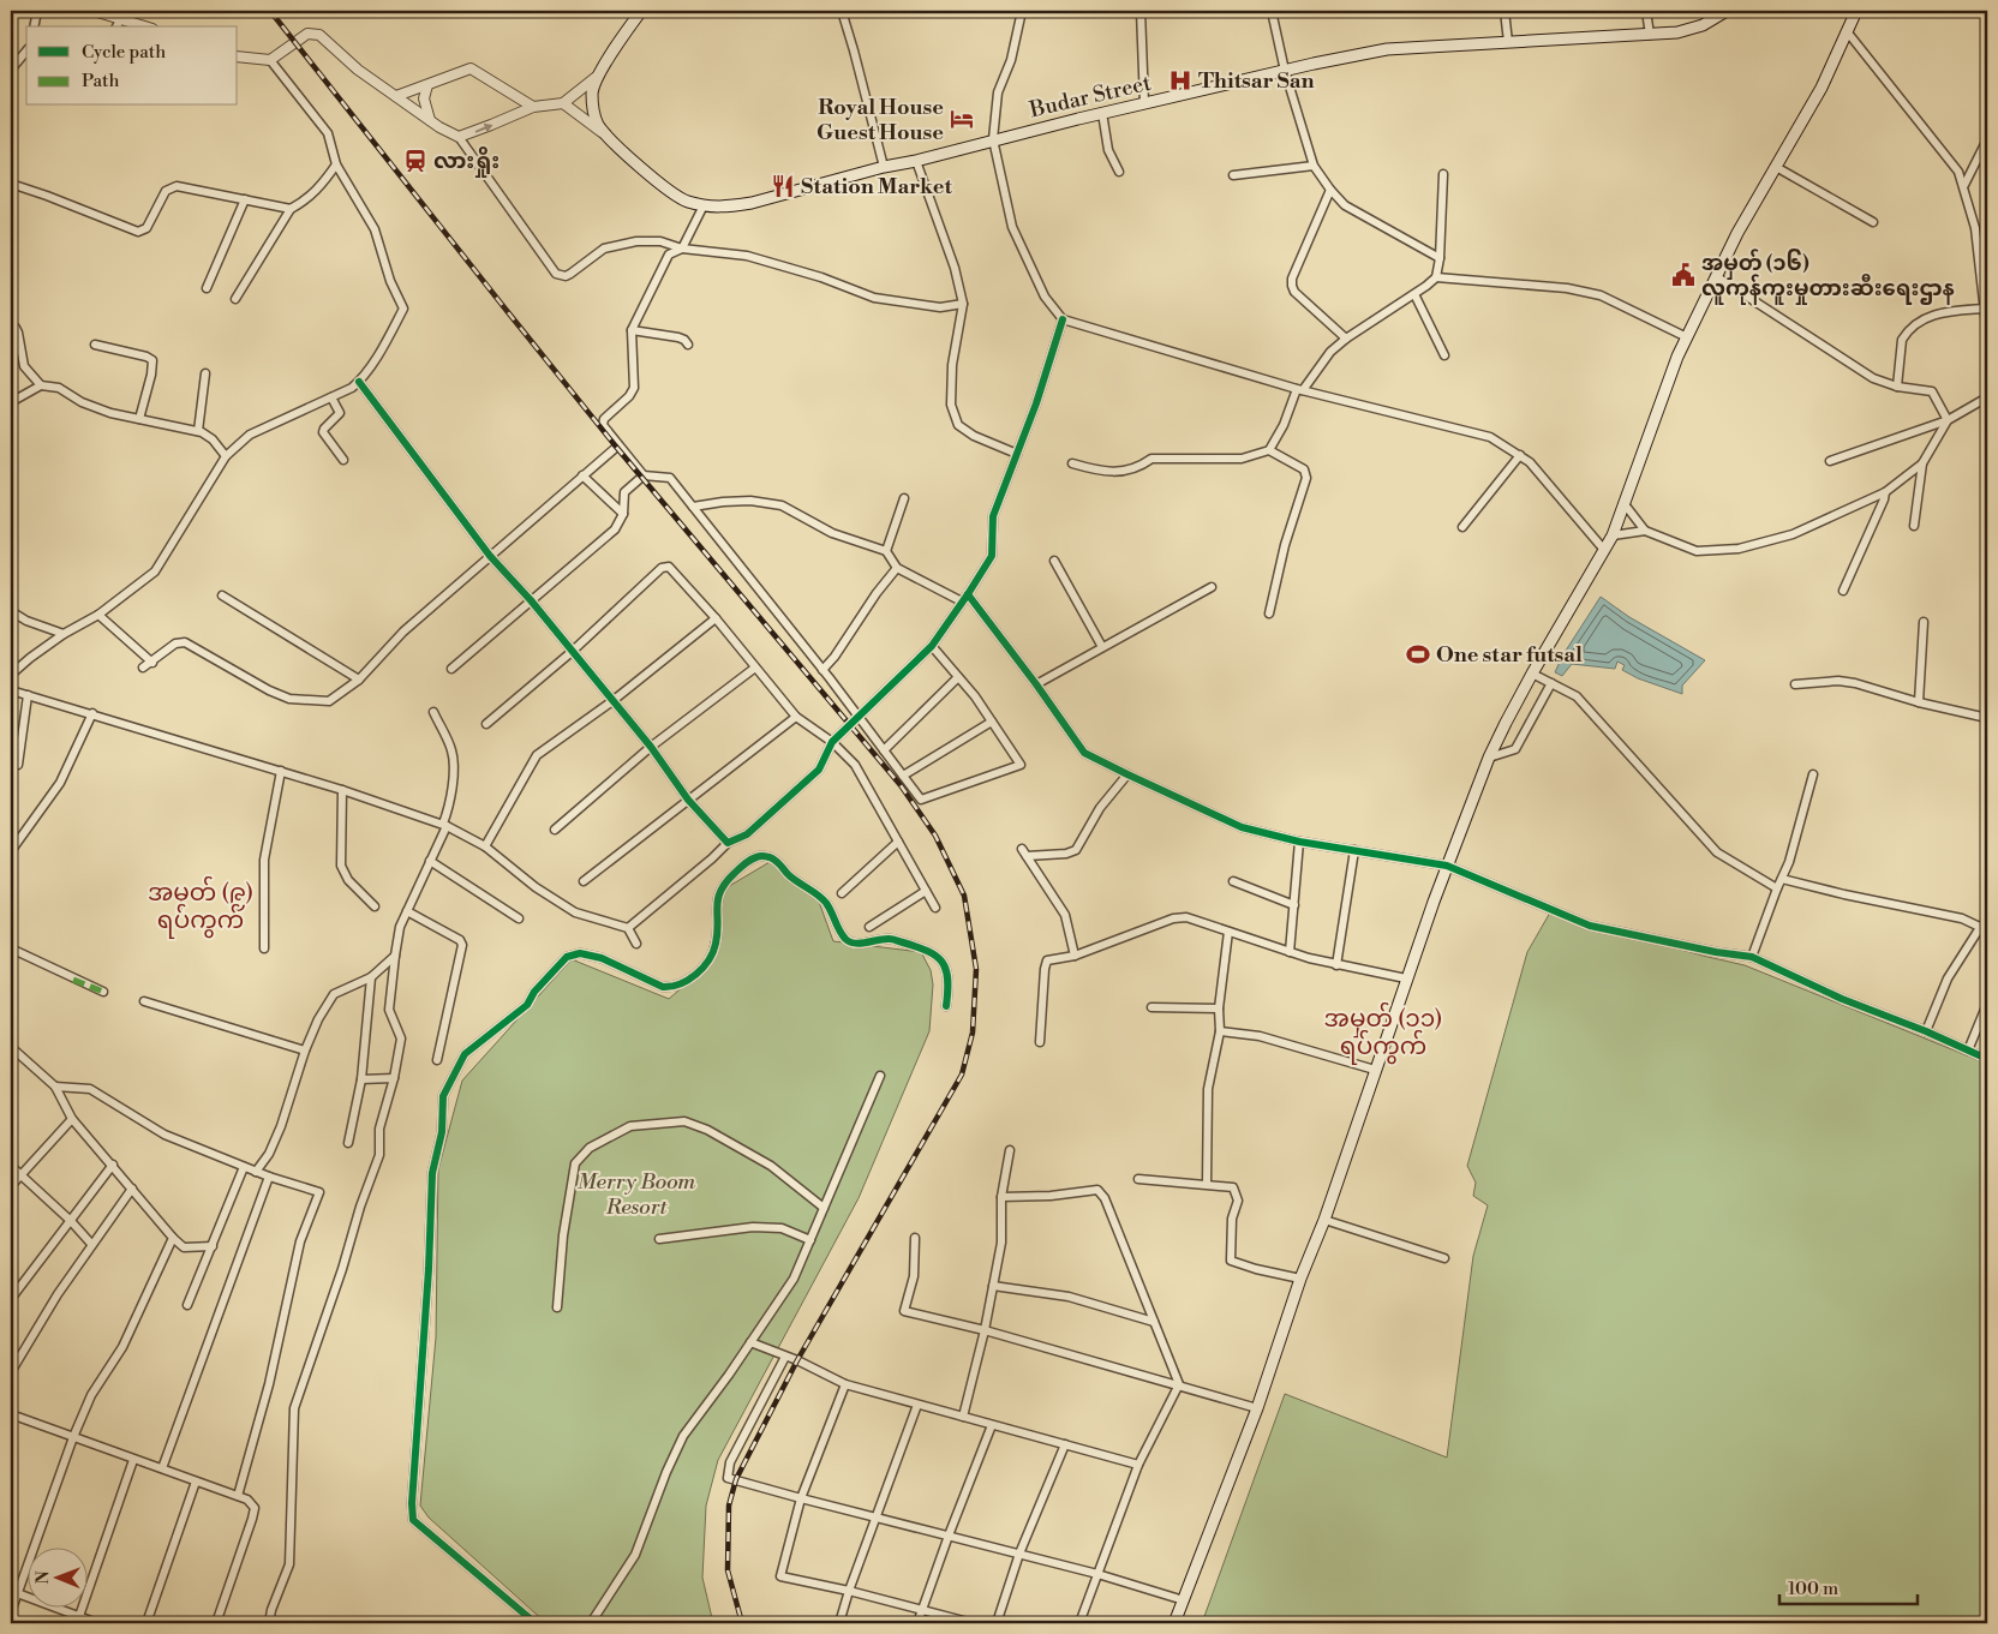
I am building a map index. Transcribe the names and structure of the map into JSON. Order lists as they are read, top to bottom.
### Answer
{
  "streets": {
    "main road": ["Budar Street"]
  },
  "districts": ["အမှတ် (၉) ရပ်ကွက်", "အမှတ် (၁၁) ရပ်ကွက်"],
  "parks": ["Merry Boom Resort"],
  "places": {
    "hospital": ["Thitsar San"],
    "hotel": ["Royal House Guest House"],
    "station": ["လားရှိုး"],
    "restaurant": ["Station Market"],
    "public building": ["အမှတ် (၁၆) လူကုန်ကူးမှုတားဆီးရေးဌာန"],
    "sports": ["One star futsal"]
  },
  "legend": ["Cycle path", "Path"],
  "scale_bar": "100 m",
  "north": "left"
}
